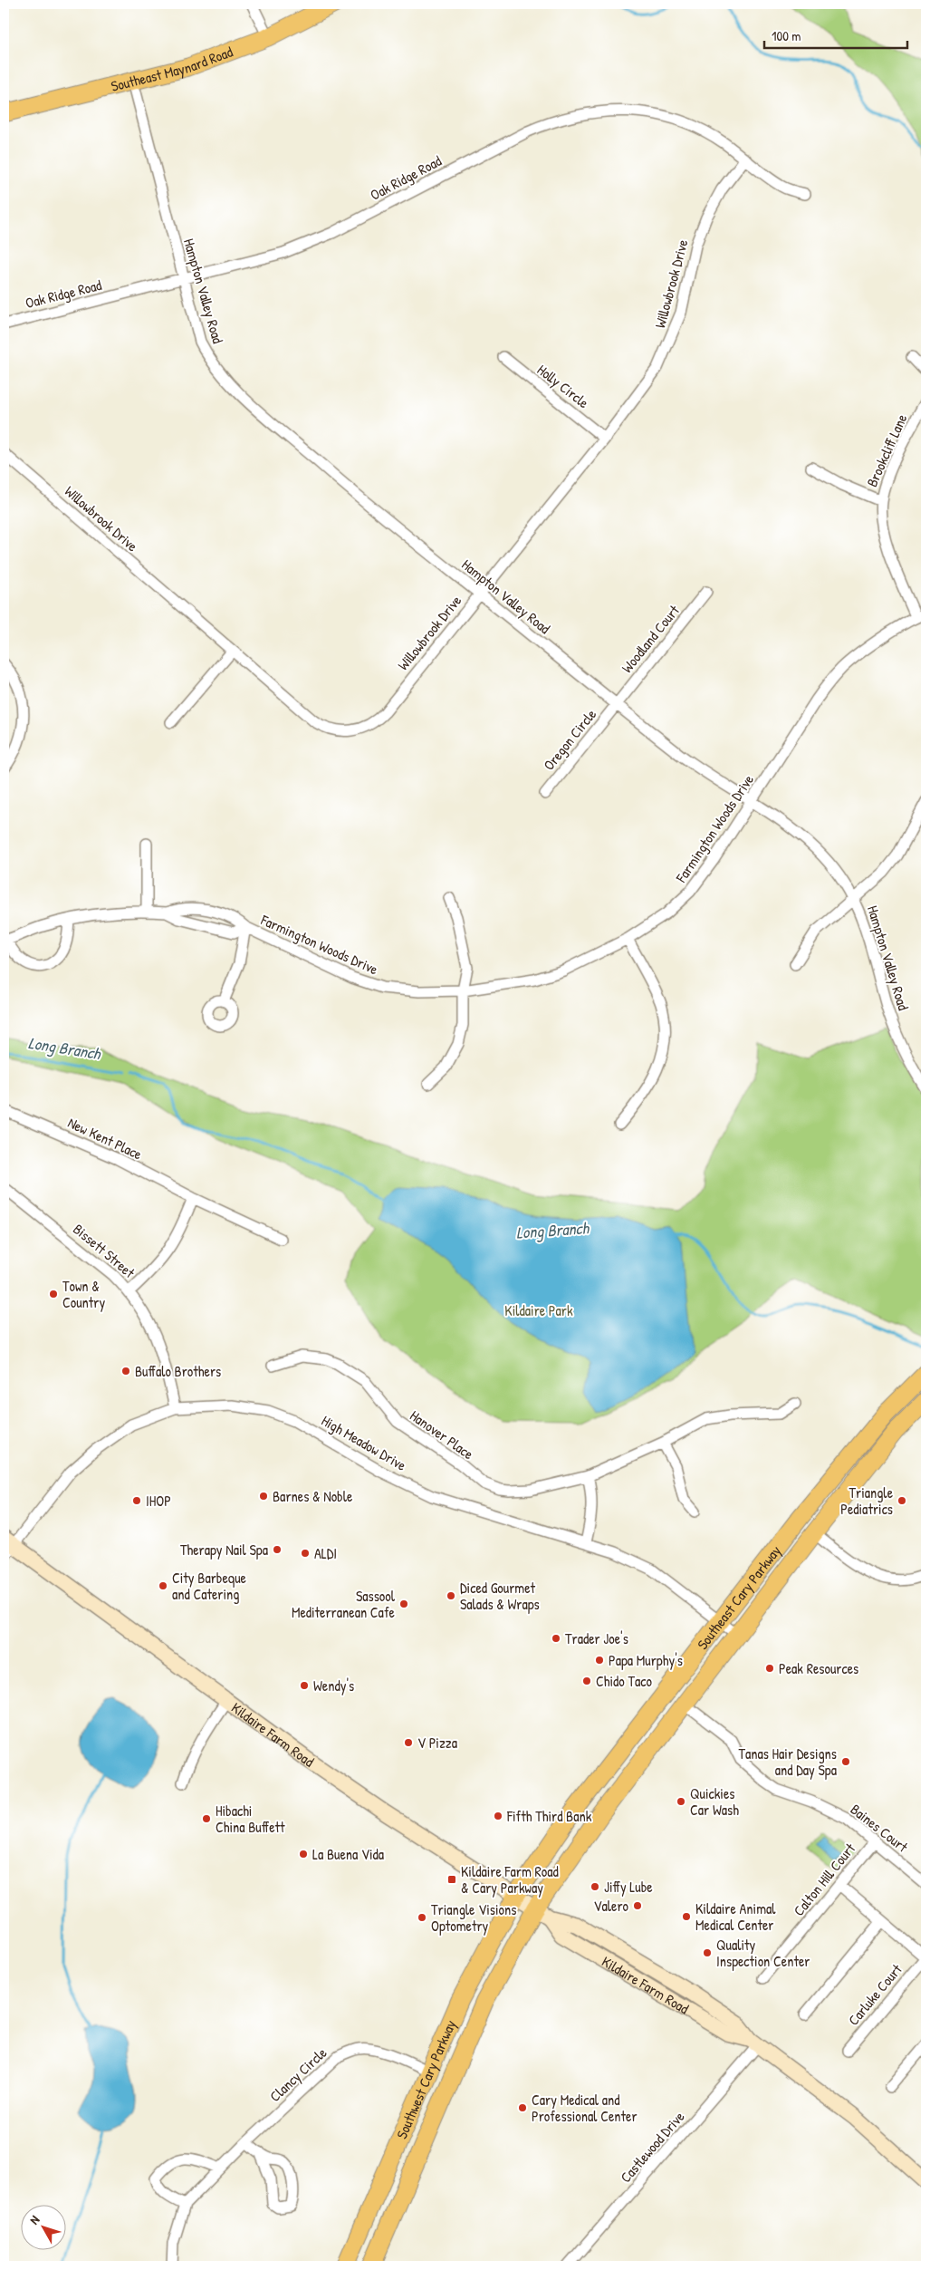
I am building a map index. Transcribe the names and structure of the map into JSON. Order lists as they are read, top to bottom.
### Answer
{
  "streets": {
    "main road": [
      "Southeast Maynard Road",
      "Southeast Cary Parkway",
      "Kildaire Farm Road",
      "Southwest Cary Parkway"
    ],
    "street": [
      "Oak Ridge Road",
      "Willowbrook Drive",
      "Hampton Valley Road",
      "Holly Circle",
      "Brookcliff Lane",
      "Woodland Court",
      "Oregon Circle",
      "Farmington Woods Drive",
      "New Kent Place",
      "Bissett Street",
      "Hanover Place",
      "High Meadow Drive",
      "Baines Court",
      "Calton Hill Court",
      "Carluke Court",
      "Clancy Circle",
      "Castlewood Drive"
    ]
  },
  "crossings": [
    ["Southeast Maynard Road", "Hampton Valley Road"],
    ["Oak Ridge Road", "Willowbrook Drive"],
    ["Oak Ridge Road", "Hampton Valley Road"],
    ["Willowbrook Drive", "Hampton Valley Road"],
    ["Willowbrook Drive", "Holly Circle"],
    ["Hampton Valley Road", "Woodland Court"],
    ["Hampton Valley Road", "Oregon Circle"],
    ["Hampton Valley Road", "Farmington Woods Drive"],
    ["Brookcliff Lane", "Farmington Woods Drive"],
    ["Woodland Court", "Oregon Circle"],
    ["Bissett Street", "High Meadow Drive"],
    ["High Meadow Drive", "Southeast Cary Parkway"],
    ["High Meadow Drive", "Kildaire Farm Road"],
    ["Southeast Cary Parkway", "Kildaire Farm Road"],
    ["Southeast Cary Parkway", "Baines Court"],
    ["Southeast Cary Parkway", "Southwest Cary Parkway"],
    ["Kildaire Farm Road", "Southwest Cary Parkway"],
    ["Kildaire Farm Road", "Castlewood Drive"],
    ["Baines Court", "Calton Hill Court"],
    ["Clancy Circle", "Southwest Cary Parkway"]
  ],
  "water": ["Long Branch"],
  "parks": ["Kildaire Park"],
  "places": {
    "other": [
      "Town & Country",
      "Buffalo Brothers",
      "Barnes & Noble",
      "IHOP",
      "Triangle Pediatrics",
      "Therapy Nail Spa",
      "ALDI",
      "City Barbeque and Catering",
      "Diced Gourmet Salads & Wraps",
      "Sassool Mediterranean Cafe",
      "Trader Joe's",
      "Papa Murphy's",
      "Peak Resources",
      "Chido Taco",
      "Wendy's",
      "V Pizza",
      "Tanas Hair Designs and Day Spa",
      "Quickies Car Wash",
      "Fifth Third Bank",
      "Hibachi China Buffett",
      "La Buena Vida",
      "Jiffy Lube",
      "Valero",
      "Kildaire Animal Medical Center",
      "Triangle Visions Optometry",
      "Quality Inspection Center",
      "Cary Medical and Professional Center"
    ],
    "transit": ["Kildaire Farm Road & Cary Parkway"]
  },
  "scale_bar": "100 m",
  "north": "top left"
}
